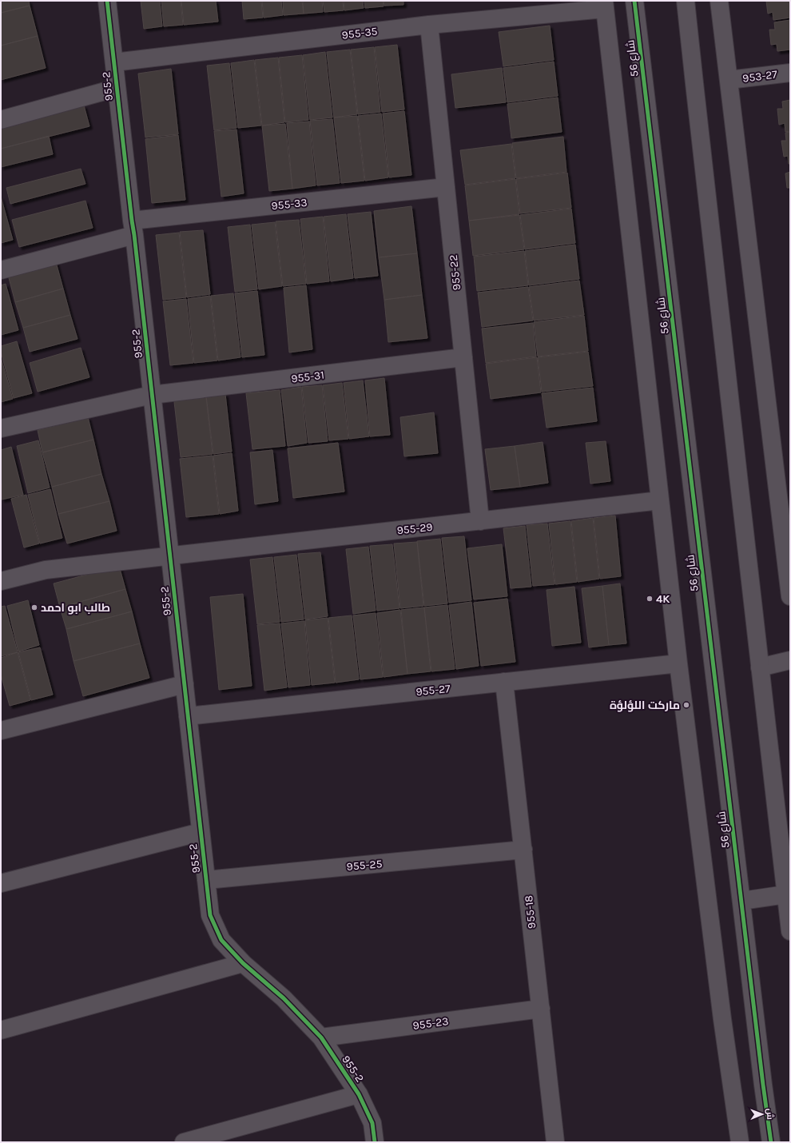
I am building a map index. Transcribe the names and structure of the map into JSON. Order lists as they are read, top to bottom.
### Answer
{
  "streets": {
    "street": [
      "955-35",
      "شارع 56",
      "953-27",
      "955-2",
      "955-33",
      "955-22",
      "955-31",
      "955-29",
      "955-27",
      "955-25",
      "955-18",
      "955-23"
    ]
  },
  "crossings": [
    ["955-35", "955-2"],
    ["955-35", "955-22"],
    ["955-2", "955-33"],
    ["955-2", "955-31"],
    ["955-2", "955-29"],
    ["955-2", "955-27"],
    ["955-2", "955-25"],
    ["955-2", "955-23"],
    ["955-33", "955-22"],
    ["955-22", "955-31"],
    ["955-22", "955-29"],
    ["955-27", "955-18"],
    ["955-25", "955-18"],
    ["955-18", "955-23"]
  ],
  "places": ["4K", "طالب ابو احمد", "ماركت اللؤلؤة"],
  "north": "right"
}
